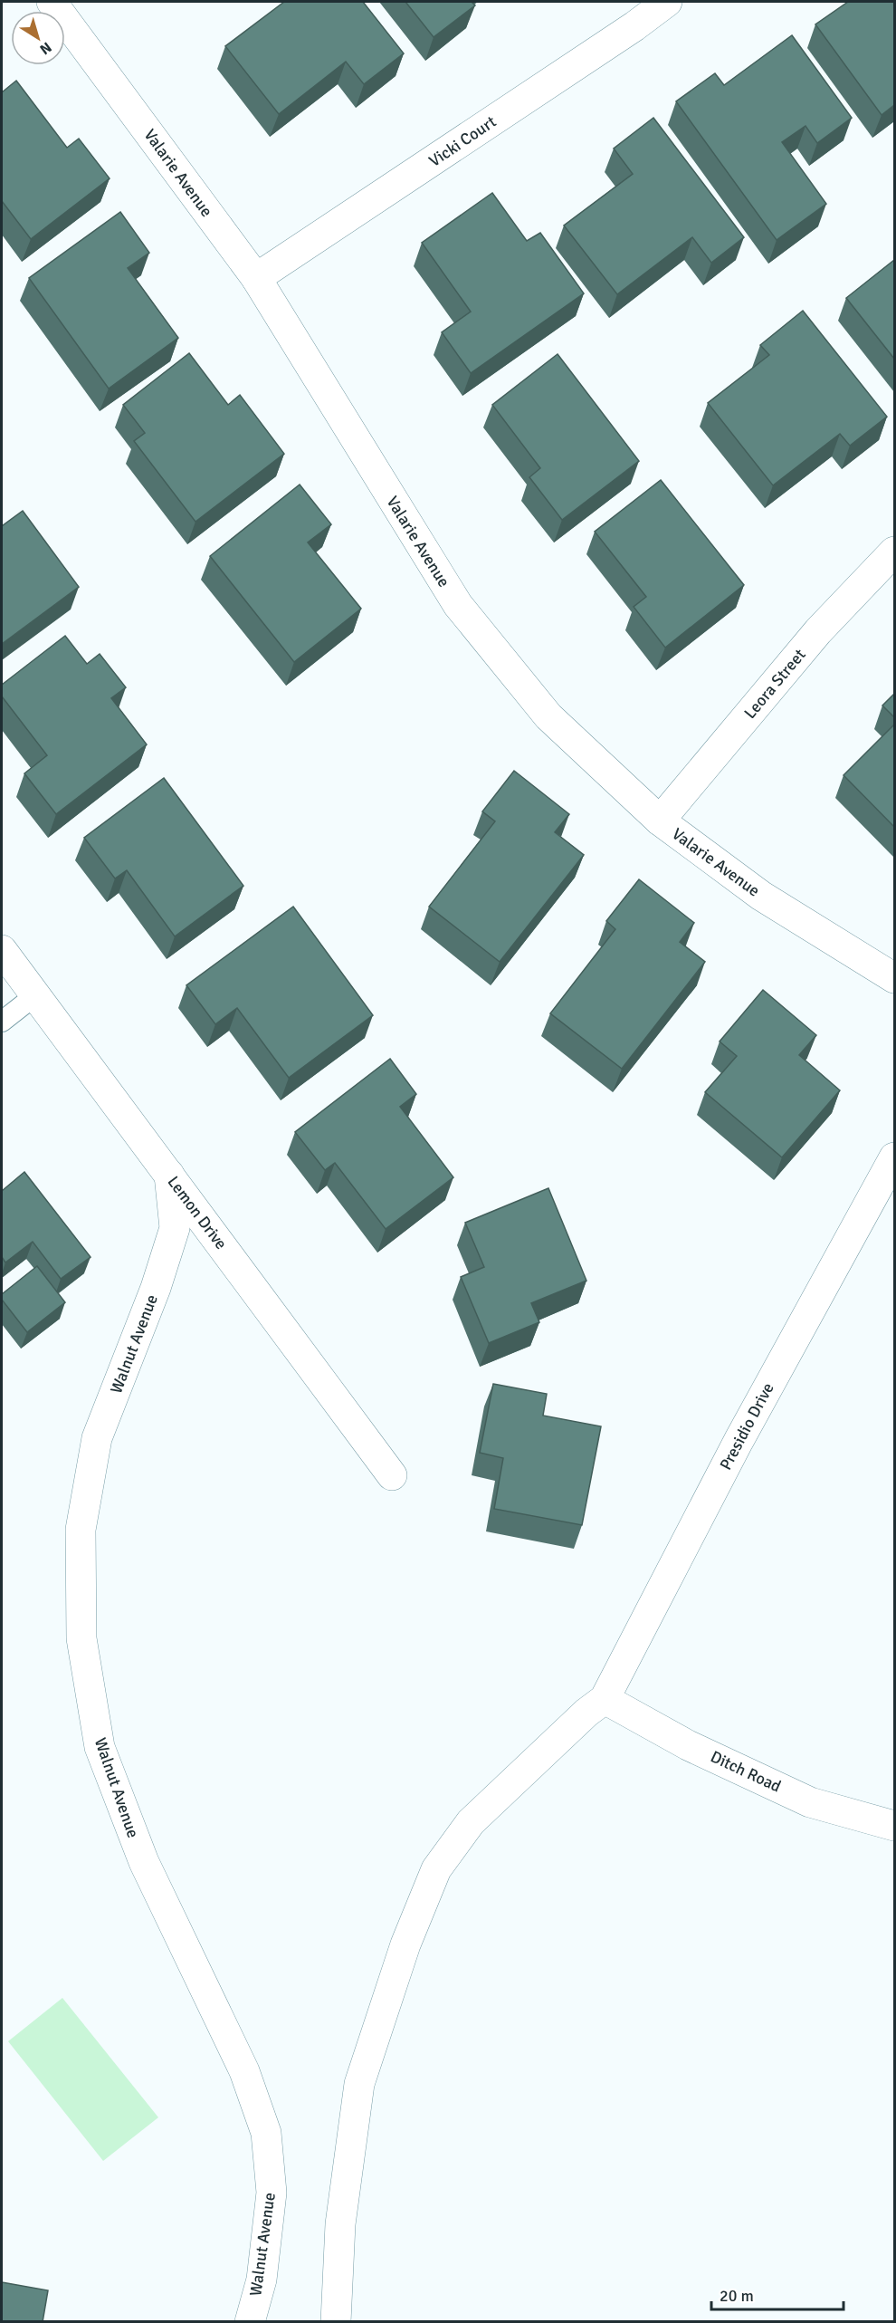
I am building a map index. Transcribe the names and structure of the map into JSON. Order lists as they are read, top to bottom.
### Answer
{
  "streets": {
    "street": [
      "Vicki Court",
      "Valarie Avenue",
      "Leora Street",
      "Lemon Drive",
      "Walnut Avenue",
      "Presidio Drive",
      "Ditch Road"
    ]
  },
  "crossings": [
    ["Vicki Court", "Valarie Avenue"],
    ["Valarie Avenue", "Leora Street"],
    ["Lemon Drive", "Walnut Avenue"],
    ["Presidio Drive", "Ditch Road"]
  ],
  "scale_bar": "20 m",
  "north": "bottom right"
}
